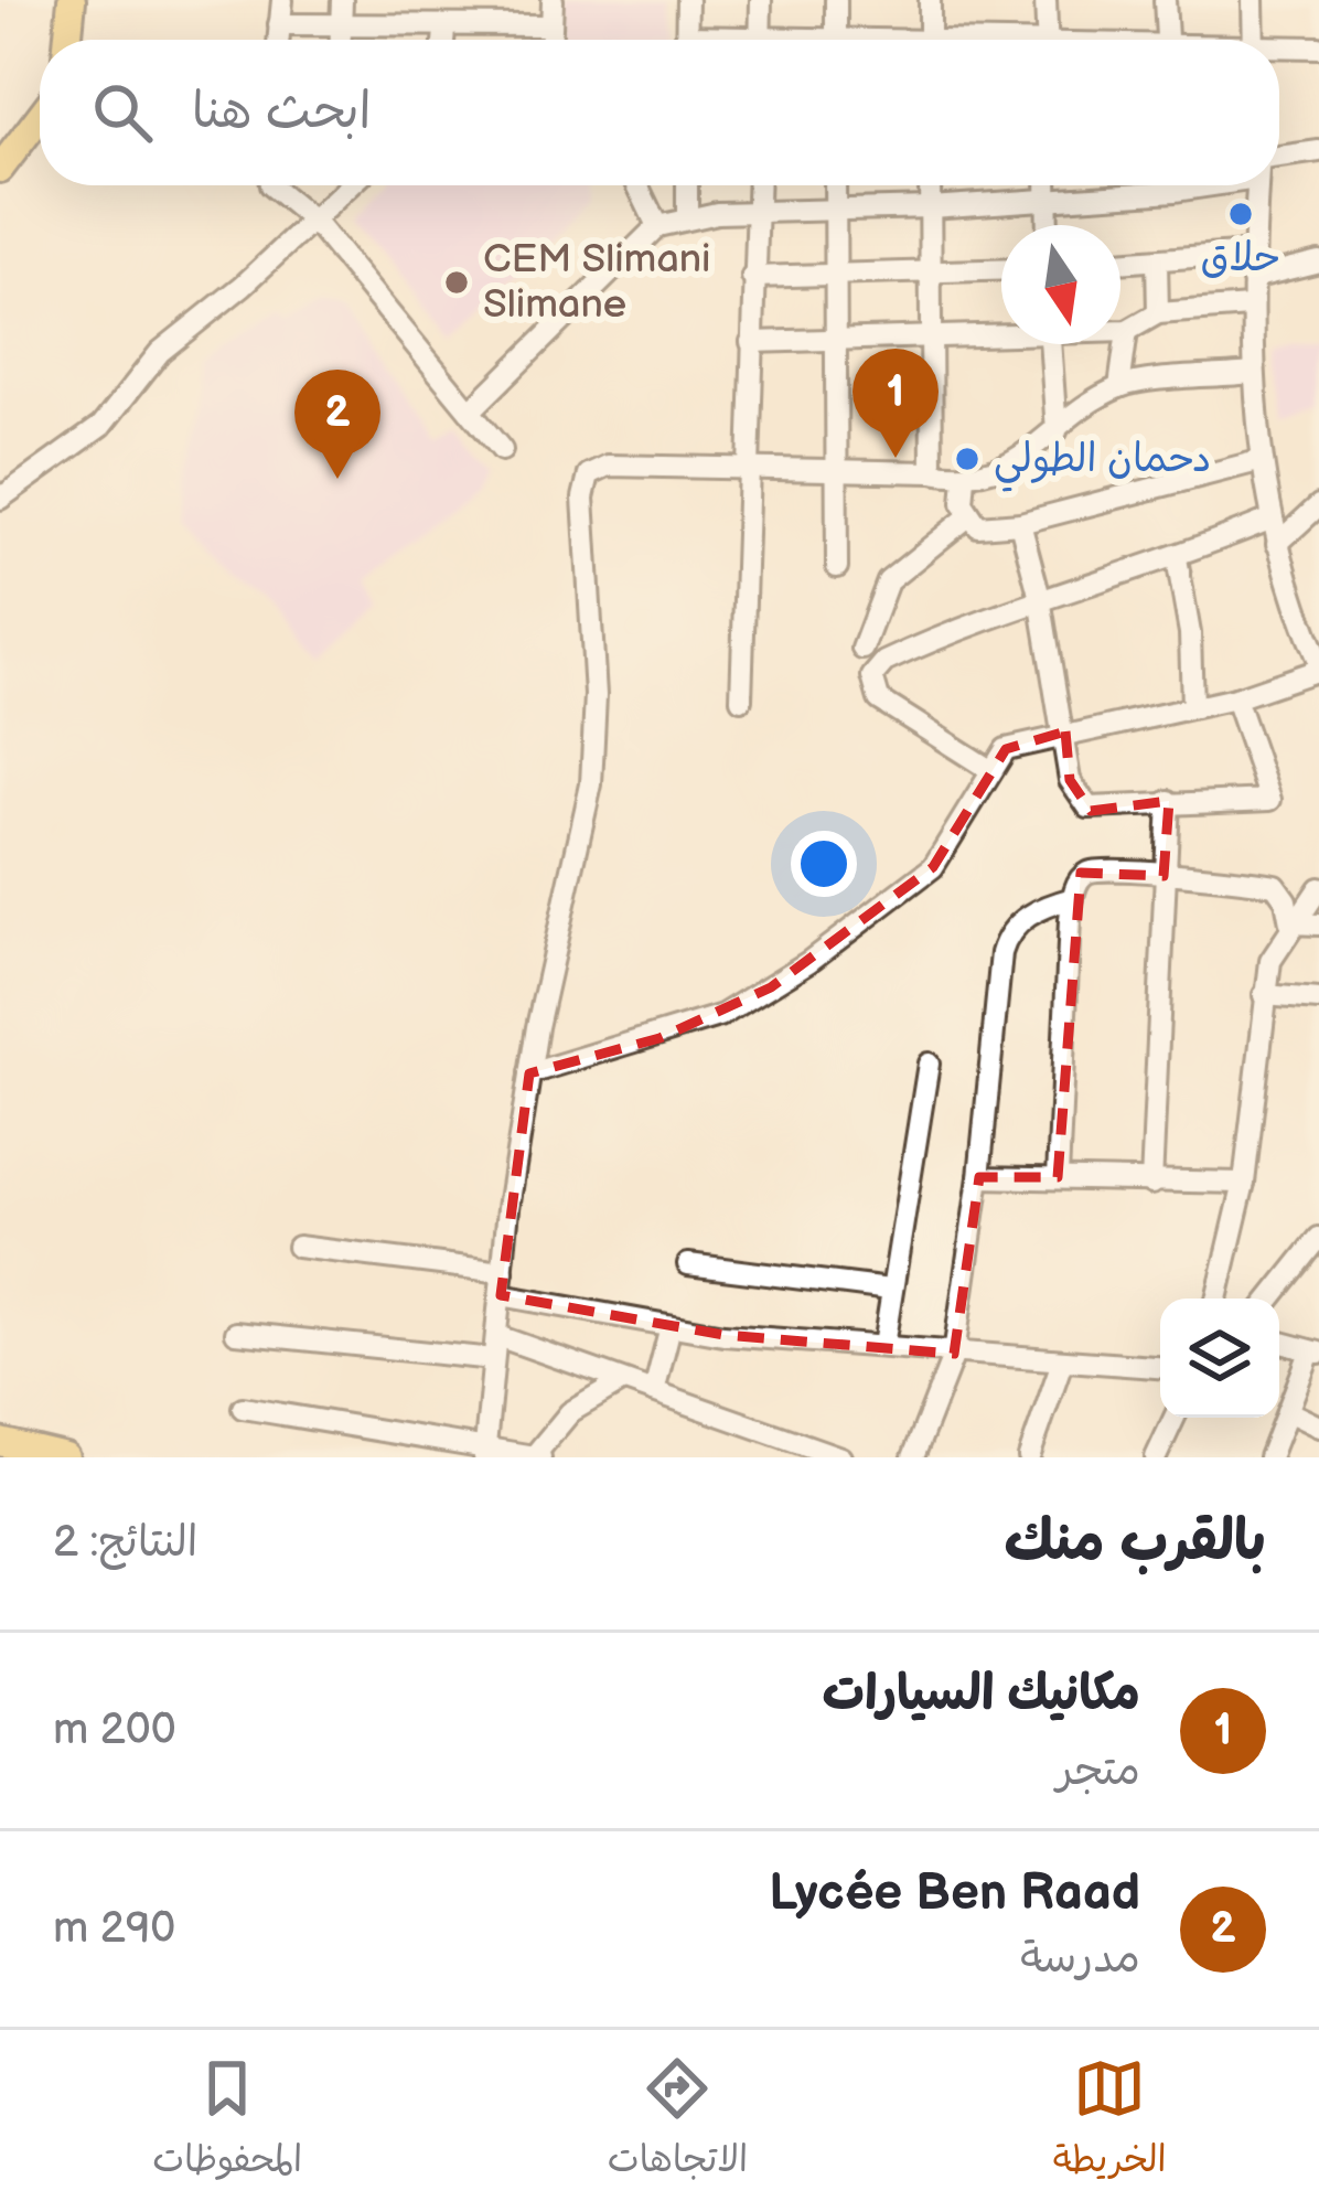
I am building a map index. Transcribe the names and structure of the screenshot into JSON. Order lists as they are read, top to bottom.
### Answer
{
  "places": ["حلاق", "CEM Slimani Slimane", "دحمان الطولي"],
  "north": "bottom",
  "page": {
    "search": "ابحث هنا",
    "pins": ["1", "2"],
    "heading": ["بالقرب منك", "النتائج: 2"],
    "list": [
      {
        "mark": "1",
        "name": "مكانيك السيارات",
        "note": "متجر",
        "value": "200 m"
      },
      {
        "mark": "2",
        "name": "Lycée Ben Raad",
        "note": "مدرسة",
        "value": "290 m"
      }
    ],
    "nav": ["الخريطة", "الاتجاهات", "المحفوظات"]
  }
}
